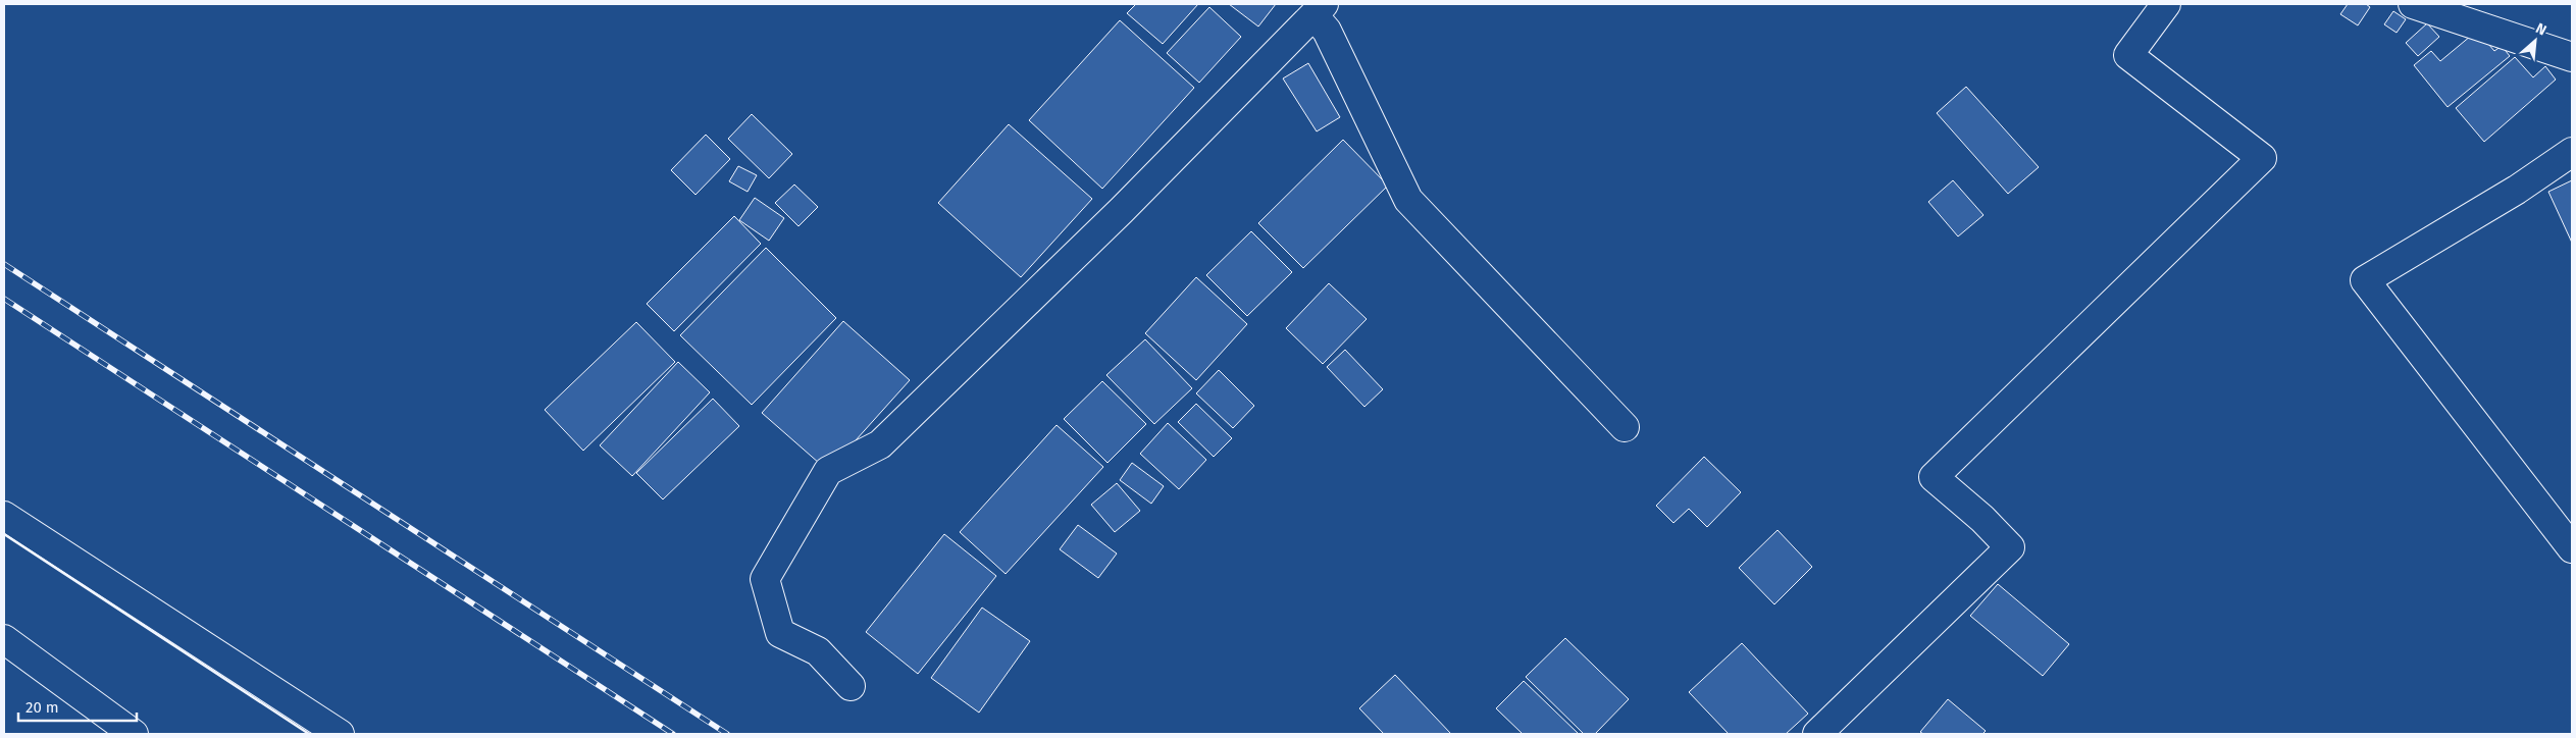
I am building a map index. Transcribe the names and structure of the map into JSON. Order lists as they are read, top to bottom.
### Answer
{
  "scale_bar": "20 m",
  "north": "top right"
}
